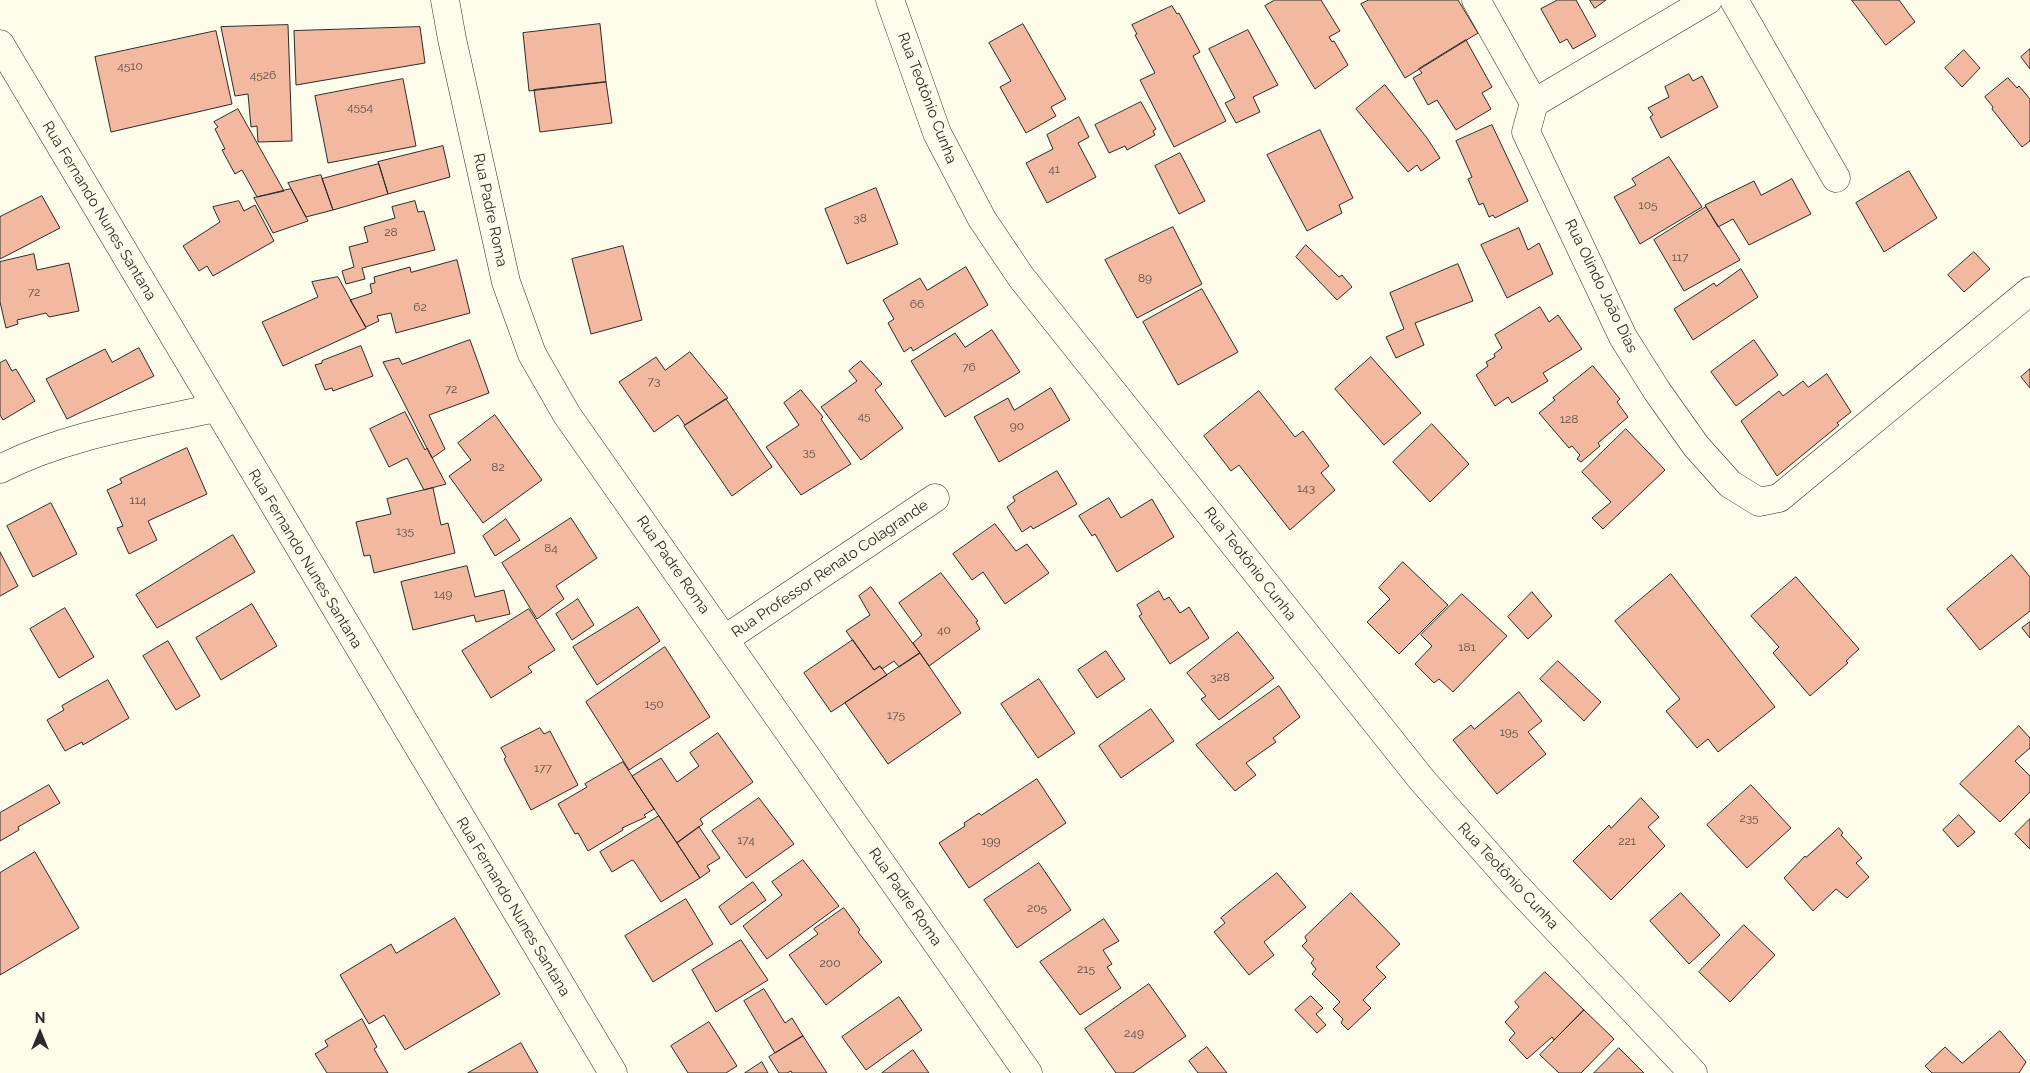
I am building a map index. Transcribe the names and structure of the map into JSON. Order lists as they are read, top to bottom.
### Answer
{
  "streets": {
    "street": [
      "Rua Teotônio Cunha",
      "Rua Padre Roma",
      "Rua Fernando Nunes Santana",
      "Rua Olindo João Dias",
      "Rua Professor Renato Colagrande"
    ]
  },
  "crossings": [
    ["Rua Padre Roma", "Rua Professor Renato Colagrande"]
  ],
  "house_numbers": [
    "4510",
    "4526",
    "4554",
    "41",
    "105",
    "38",
    "28",
    "117",
    "89",
    "72",
    "66",
    "62",
    "76",
    "73",
    "72",
    "45",
    "128",
    "90",
    "35",
    "82",
    "143",
    "114",
    "135",
    "84",
    "149",
    "40",
    "181",
    "328",
    "150",
    "175",
    "195",
    "177",
    "235",
    "174",
    "199",
    "221",
    "205",
    "200",
    "215",
    "249"
  ],
  "north": "top"
}
